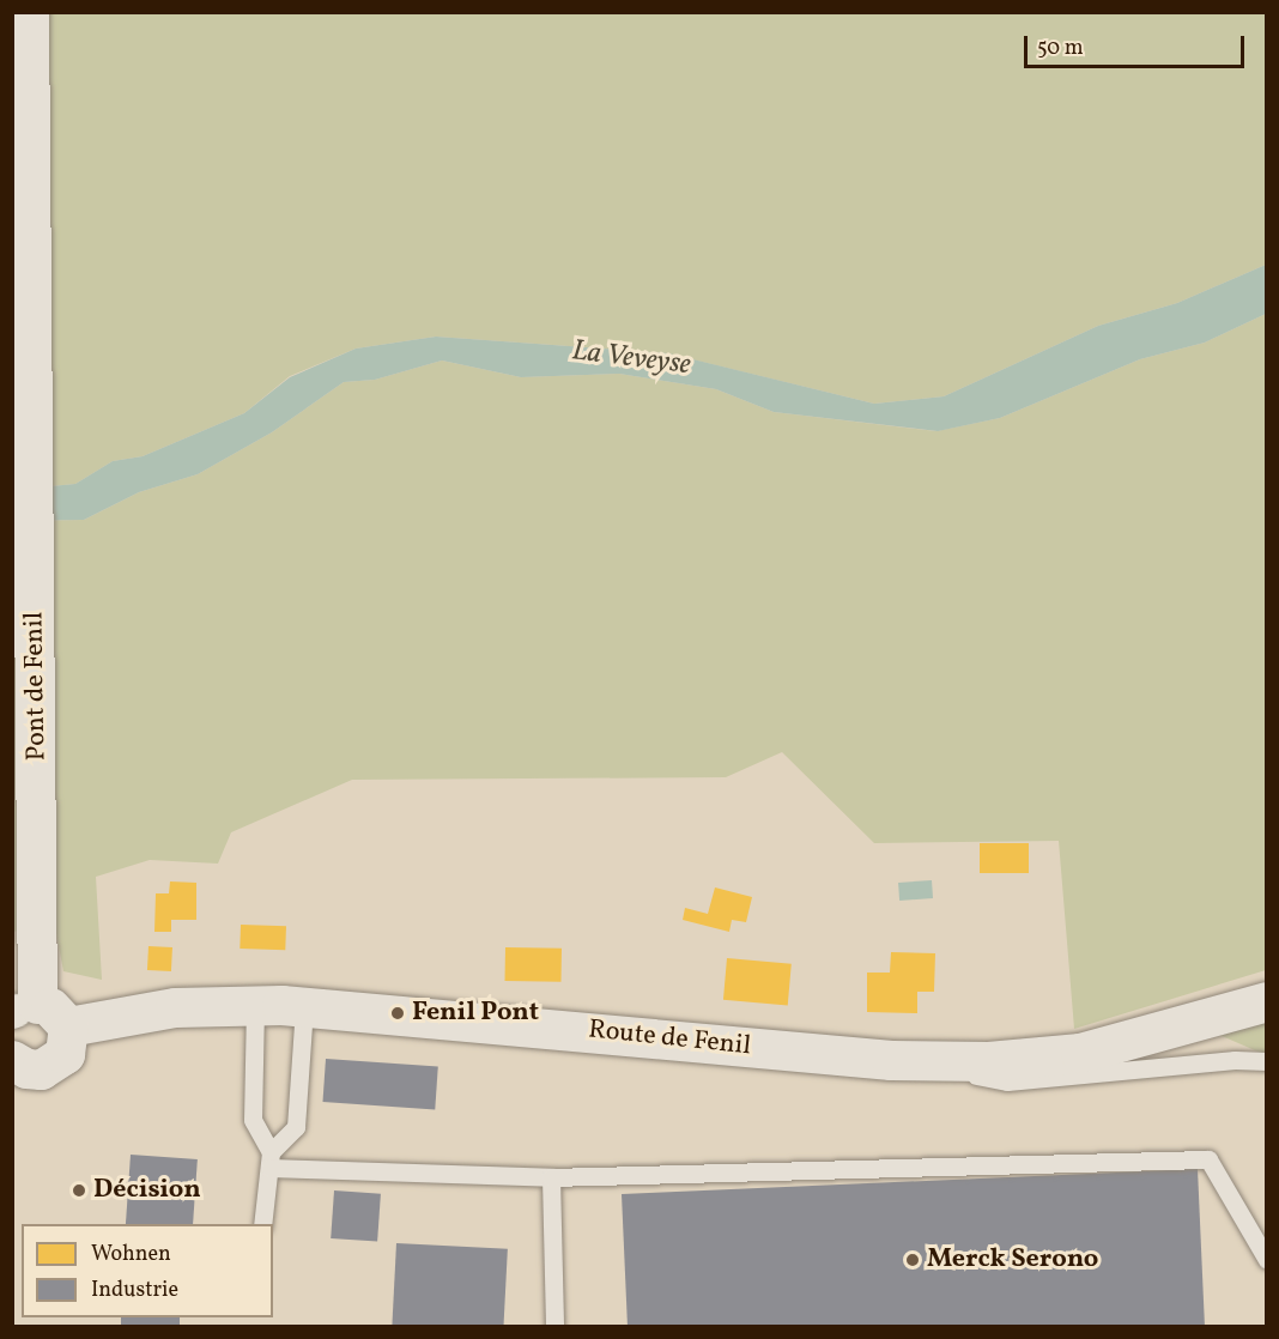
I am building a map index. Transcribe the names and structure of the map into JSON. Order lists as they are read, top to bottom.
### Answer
{
  "streets": {
    "street": ["Pont de Fenil", "Route de Fenil"]
  },
  "water": ["La Veveyse"],
  "places": ["Fenil Pont", "Décision", "Merck Serono"],
  "legend": ["Wohnen", "Industrie"],
  "scale_bar": "50 m"
}
